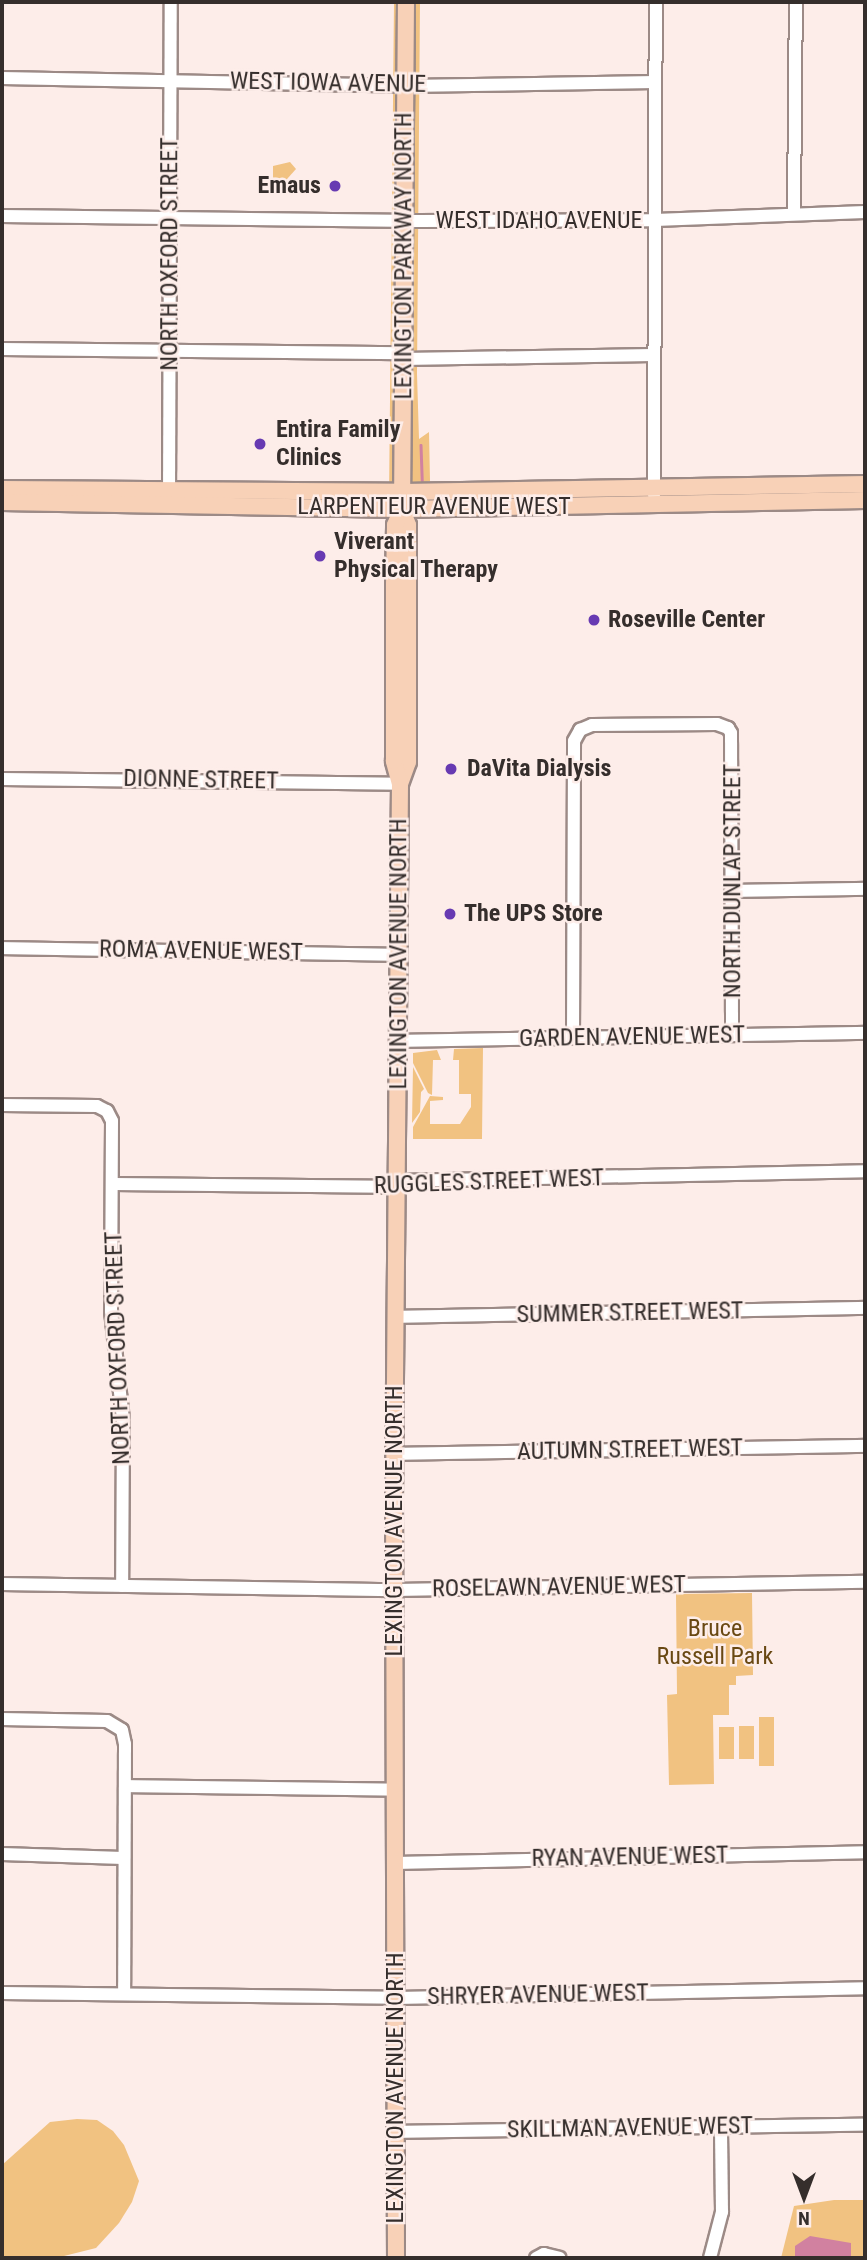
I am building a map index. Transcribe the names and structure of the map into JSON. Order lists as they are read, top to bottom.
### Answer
{
  "streets": {
    "main road": ["LEXINGTON PARKWAY NORTH", "LARPENTEUR AVENUE WEST", "LEXINGTON AVENUE NORTH"],
    "street": [
      "WEST IOWA AVENUE",
      "WEST IDAHO AVENUE",
      "NORTH OXFORD STREET",
      "DIONNE STREET",
      "NORTH DUNLAP STREET",
      "ROMA AVENUE WEST",
      "GARDEN AVENUE WEST",
      "RUGGLES STREET WEST",
      "SUMMER STREET WEST",
      "AUTUMN STREET WEST",
      "ROSELAWN AVENUE WEST",
      "RYAN AVENUE WEST",
      "SHRYER AVENUE WEST",
      "SKILLMAN AVENUE WEST"
    ]
  },
  "crossings": [
    ["WEST IOWA AVENUE", "NORTH OXFORD STREET"],
    ["WEST IOWA AVENUE", "LEXINGTON PARKWAY NORTH"],
    ["WEST IDAHO AVENUE", "NORTH OXFORD STREET"],
    ["WEST IDAHO AVENUE", "LEXINGTON PARKWAY NORTH"],
    ["NORTH OXFORD STREET", "LARPENTEUR AVENUE WEST"],
    ["NORTH OXFORD STREET", "RUGGLES STREET WEST"],
    ["NORTH OXFORD STREET", "ROSELAWN AVENUE WEST"],
    ["LEXINGTON PARKWAY NORTH", "LARPENTEUR AVENUE WEST"],
    ["LEXINGTON PARKWAY NORTH", "LEXINGTON AVENUE NORTH"],
    ["LARPENTEUR AVENUE WEST", "LEXINGTON AVENUE NORTH"],
    ["DIONNE STREET", "LEXINGTON AVENUE NORTH"],
    ["NORTH DUNLAP STREET", "GARDEN AVENUE WEST"],
    ["ROMA AVENUE WEST", "LEXINGTON AVENUE NORTH"],
    ["LEXINGTON AVENUE NORTH", "GARDEN AVENUE WEST"],
    ["LEXINGTON AVENUE NORTH", "RUGGLES STREET WEST"],
    ["LEXINGTON AVENUE NORTH", "SUMMER STREET WEST"],
    ["LEXINGTON AVENUE NORTH", "AUTUMN STREET WEST"],
    ["LEXINGTON AVENUE NORTH", "ROSELAWN AVENUE WEST"],
    ["LEXINGTON AVENUE NORTH", "RYAN AVENUE WEST"],
    ["LEXINGTON AVENUE NORTH", "SHRYER AVENUE WEST"],
    ["LEXINGTON AVENUE NORTH", "SKILLMAN AVENUE WEST"]
  ],
  "parks": ["Bruce Russell Park"],
  "places": [
    "Emaus",
    "Entira Family Clinics",
    "Viverant Physical Therapy",
    "Roseville Center",
    "DaVita Dialysis",
    "The UPS Store"
  ],
  "north": "bottom"
}
